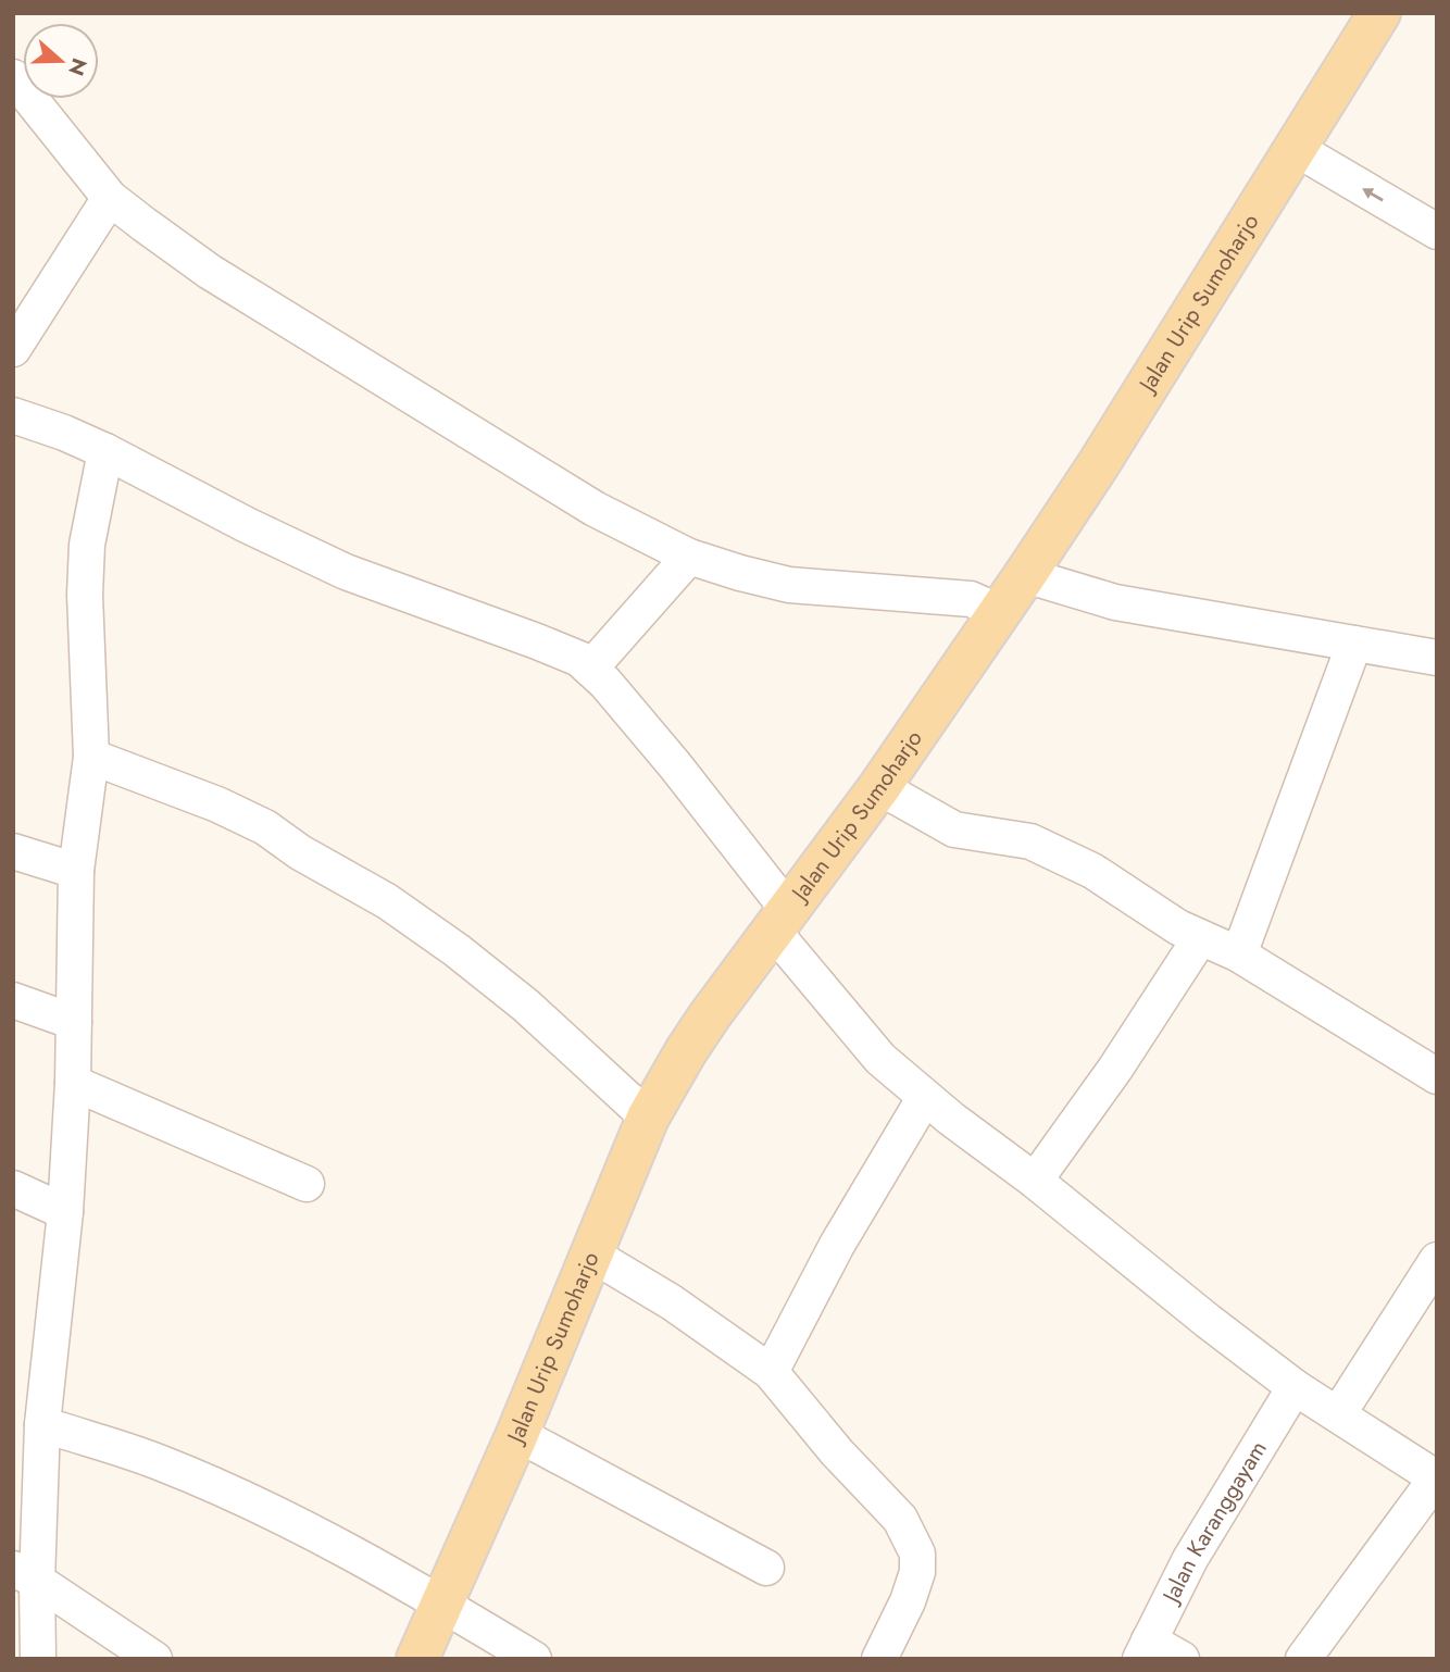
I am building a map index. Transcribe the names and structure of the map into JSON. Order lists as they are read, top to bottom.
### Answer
{
  "streets": {
    "main road": ["Jalan Urip Sumoharjo"],
    "street": ["Jalan Karanggayam"]
  },
  "north": "right"
}
